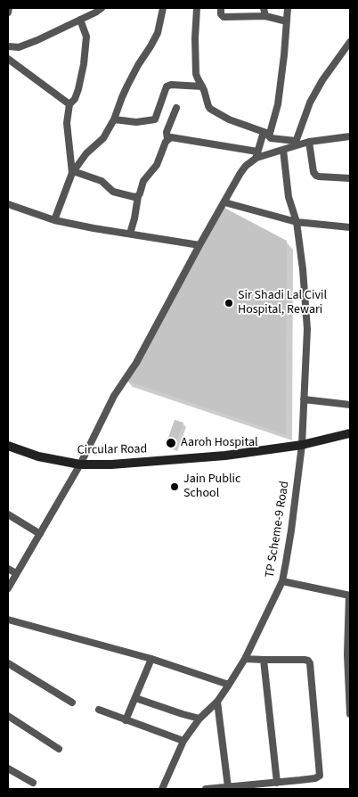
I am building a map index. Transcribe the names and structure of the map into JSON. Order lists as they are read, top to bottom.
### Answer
{
  "streets": {
    "main road": ["Circular Road"],
    "street": ["TP Scheme-9 Road"]
  },
  "crossings": [
    ["Circular Road", "TP Scheme-9 Road"]
  ],
  "places": ["Sir Shadi Lal Civil Hospital, Rewari", "Aaroh Hospital", "Jain Public School"]
}
